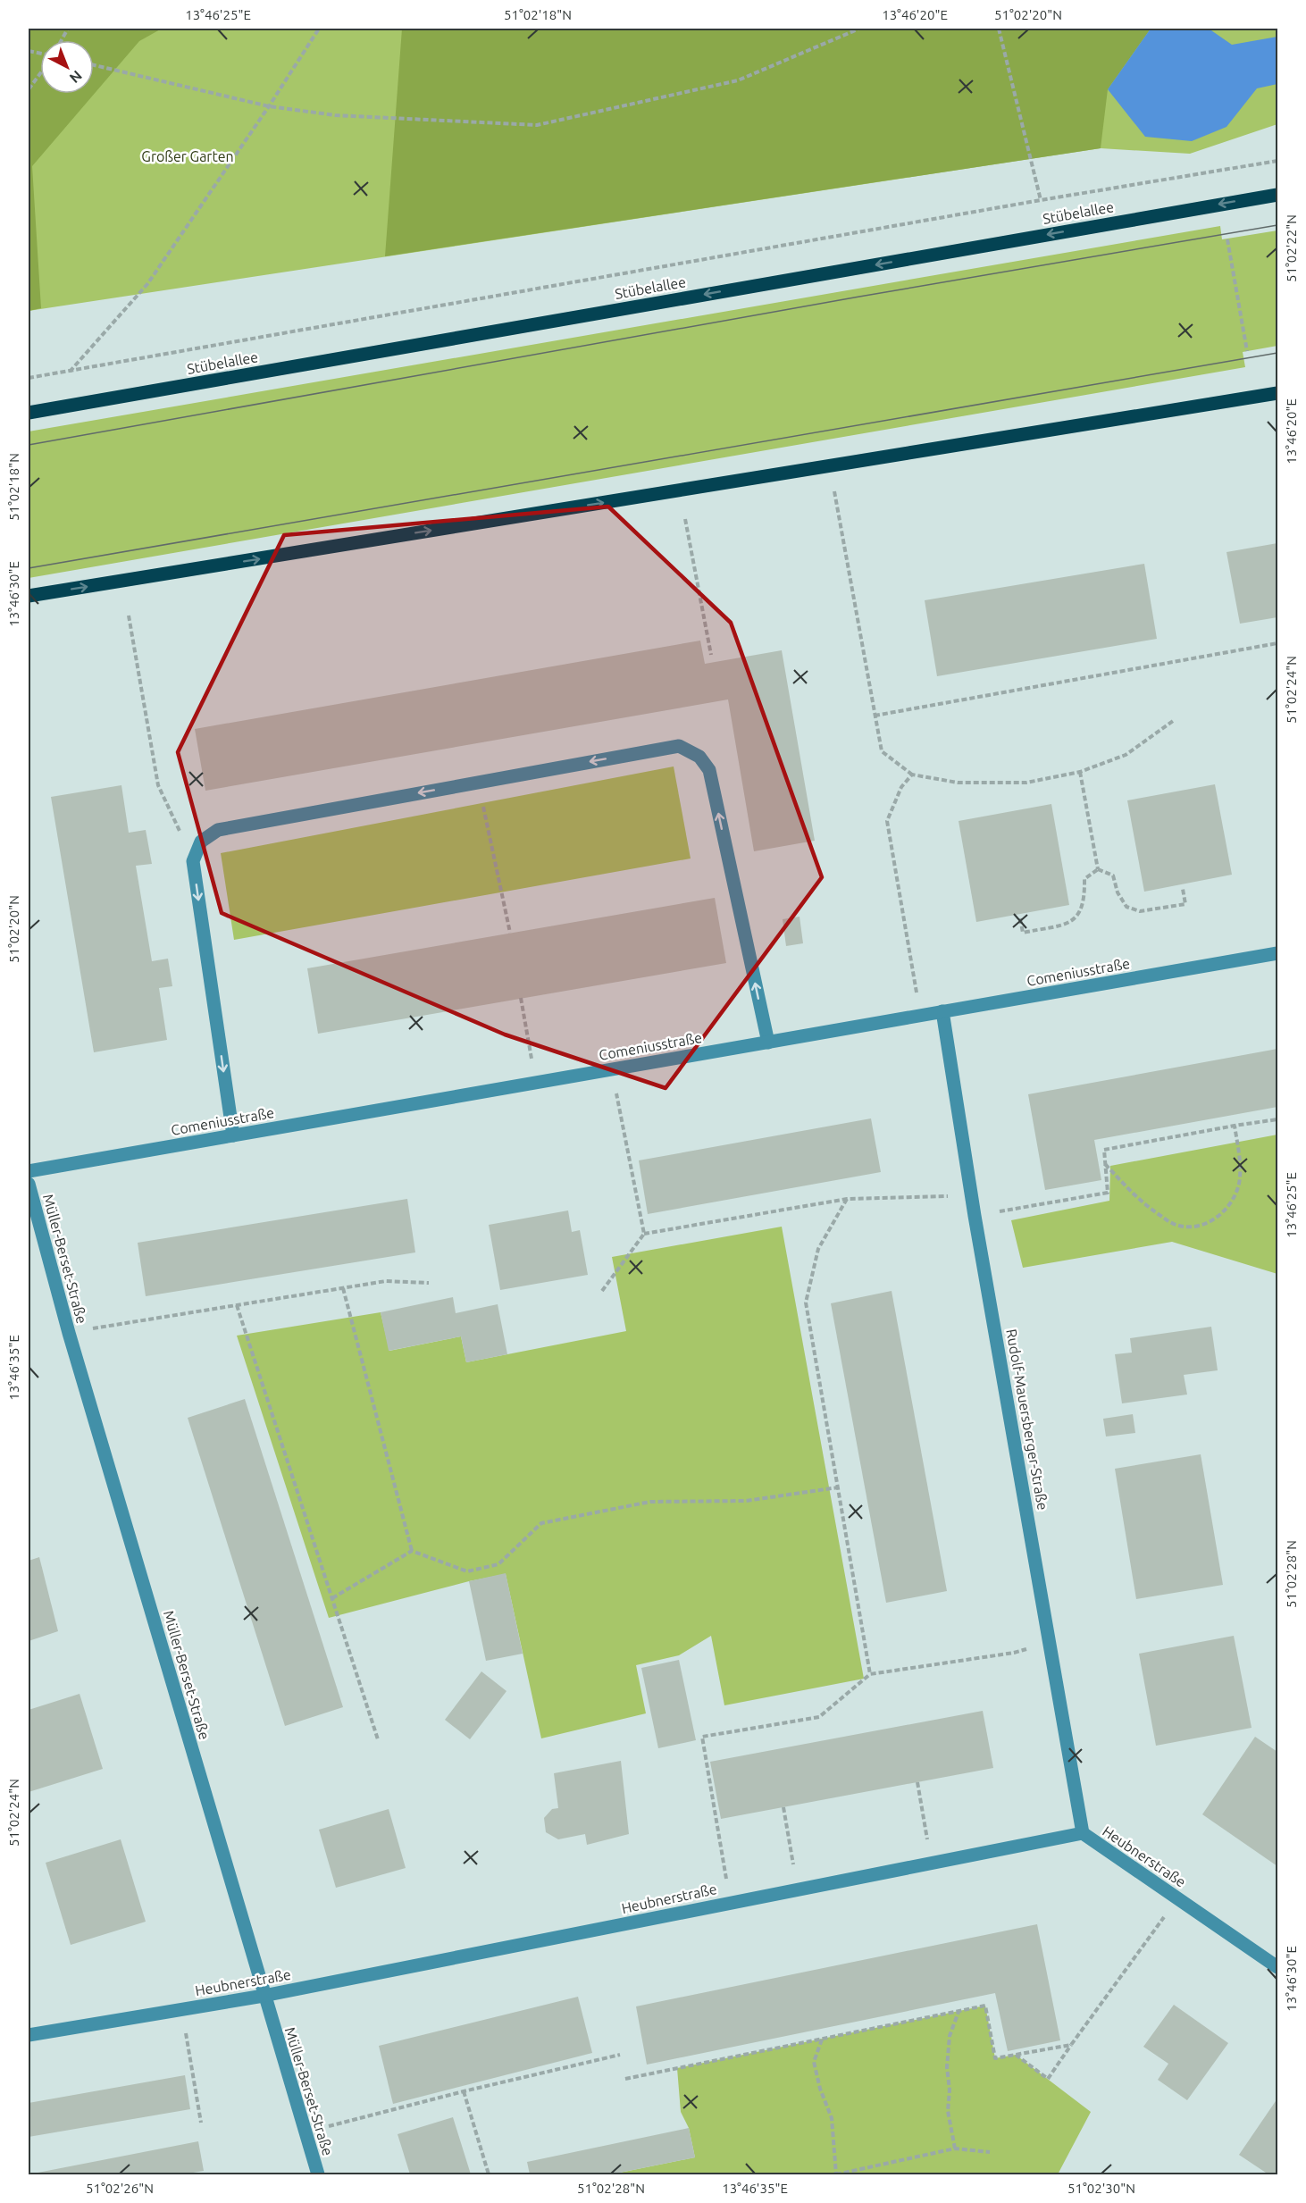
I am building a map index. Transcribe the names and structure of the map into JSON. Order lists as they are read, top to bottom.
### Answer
{
  "streets": {
    "main road": ["Stübelallee"],
    "street": [
      "Comeniusstraße",
      "Müller-Berset-Straße",
      "Rudolf-Mauersberger-Straße",
      "Heubnerstraße"
    ]
  },
  "crossings": [
    ["Comeniusstraße", "Rudolf-Mauersberger-Straße"],
    ["Müller-Berset-Straße", "Heubnerstraße"],
    ["Rudolf-Mauersberger-Straße", "Heubnerstraße"]
  ],
  "one_way": ["Stübelallee"],
  "parks": ["Großer Garten"],
  "north": "bottom right",
  "coordinates": [
    "13°46'25\"E",
    "51°02'18\"N",
    "13°46'20\"E",
    "51°02'20\"N",
    "51°02'22\"N",
    "13°46'30\"E",
    "51°02'24\"N",
    "13°46'35\"E",
    "51°02'28\"N",
    "51°02'26\"N",
    "51°02'30\"N"
  ]
}
